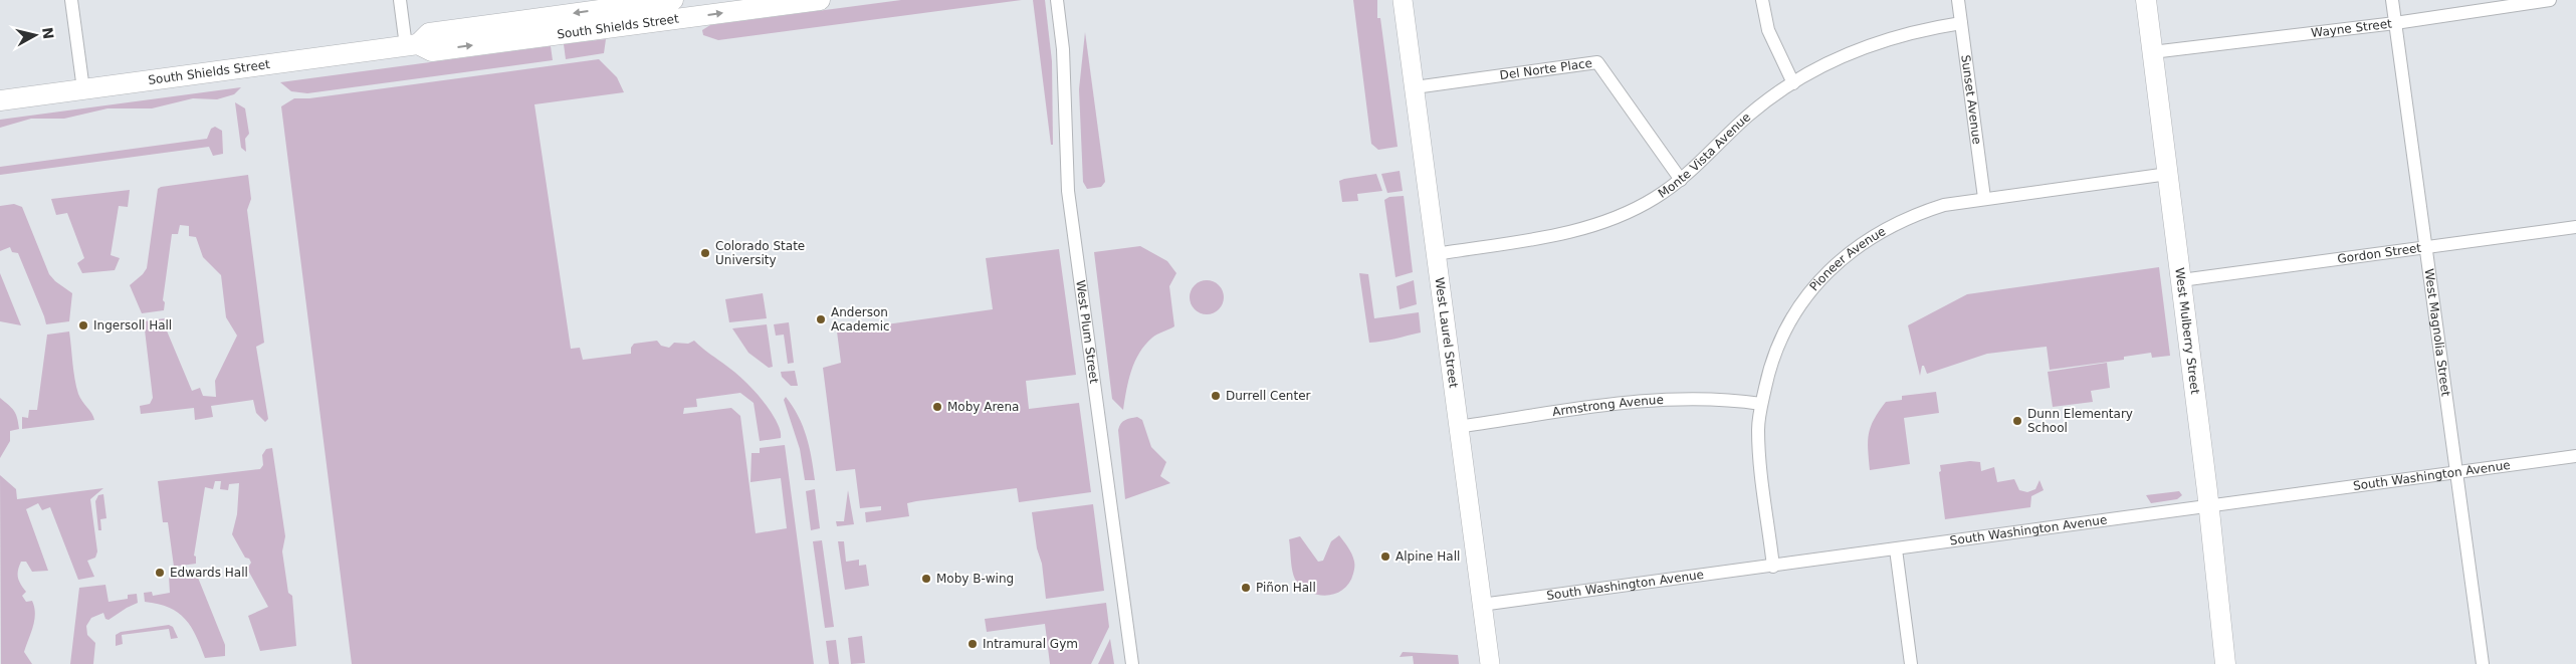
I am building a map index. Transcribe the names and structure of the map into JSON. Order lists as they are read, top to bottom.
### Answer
{
  "streets": {
    "main road": ["South Shields Street", "West Mulberry Street", "West Laurel Street"],
    "street": [
      "Wayne Street",
      "Del Norte Place",
      "Sunset Avenue",
      "Monte Vista Avenue",
      "Gordon Street",
      "Pioneer Avenue",
      "West Plum Street",
      "West Magnolia Street",
      "Armstrong Avenue",
      "South Washington Avenue"
    ]
  },
  "crossings": [
    ["Wayne Street", "West Mulberry Street"],
    ["Wayne Street", "West Magnolia Street"],
    ["Del Norte Place", "Monte Vista Avenue"],
    ["Del Norte Place", "West Laurel Street"],
    ["Sunset Avenue", "Monte Vista Avenue"],
    ["Sunset Avenue", "Pioneer Avenue"],
    ["Monte Vista Avenue", "West Laurel Street"],
    ["Gordon Street", "West Mulberry Street"],
    ["Gordon Street", "West Magnolia Street"],
    ["Pioneer Avenue", "West Mulberry Street"],
    ["Pioneer Avenue", "Armstrong Avenue"],
    ["Pioneer Avenue", "South Washington Avenue"],
    ["West Mulberry Street", "South Washington Avenue"],
    ["West Laurel Street", "Armstrong Avenue"],
    ["West Laurel Street", "South Washington Avenue"],
    ["West Magnolia Street", "South Washington Avenue"]
  ],
  "places": [
    "Colorado State University",
    "Anderson Academic",
    "Ingersoll Hall",
    "Durrell Center",
    "Moby Arena",
    "Dunn Elementary School",
    "Alpine Hall",
    "Edwards Hall",
    "Moby B-wing",
    "Piñon Hall",
    "Intramural Gym"
  ],
  "north": "right"
}
